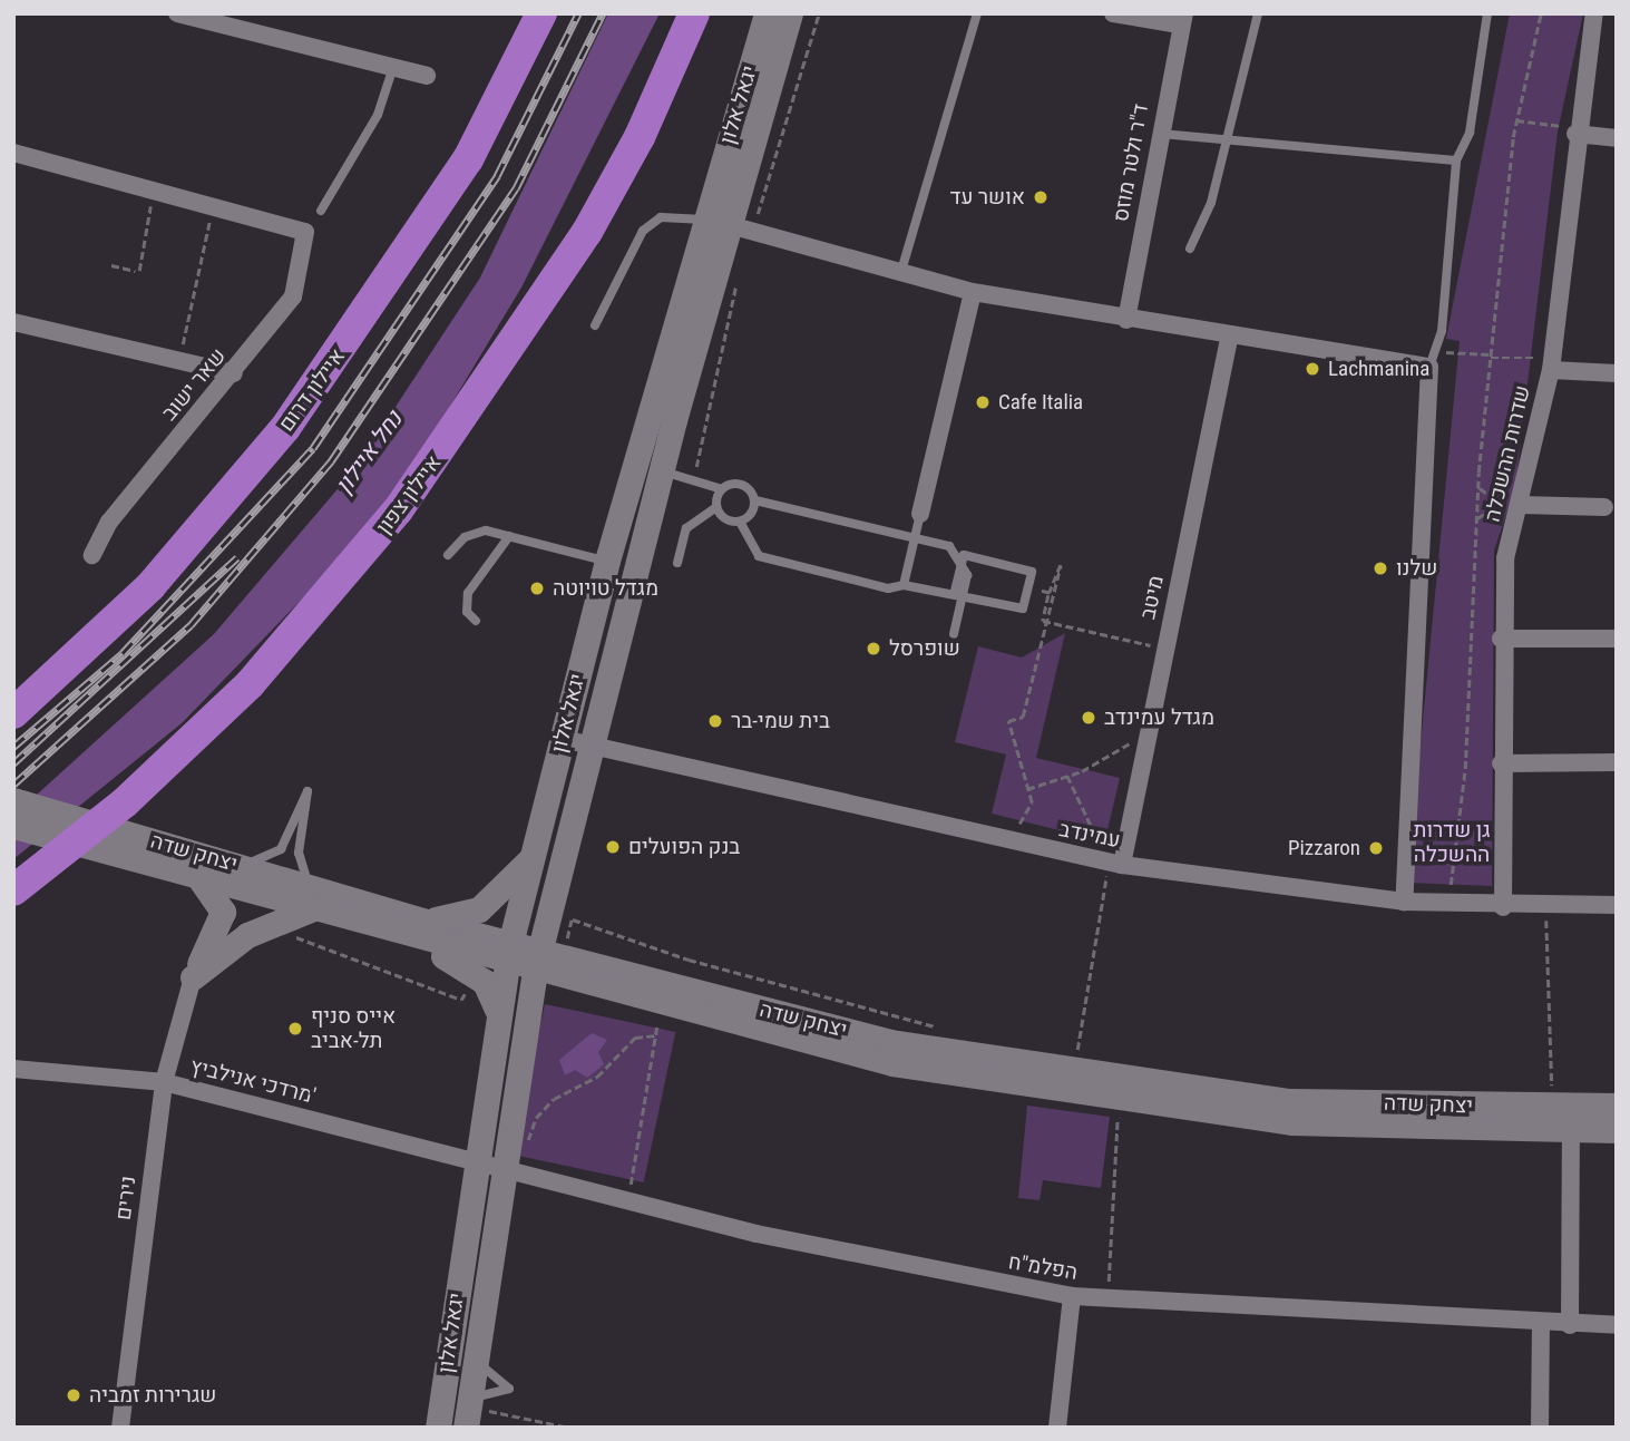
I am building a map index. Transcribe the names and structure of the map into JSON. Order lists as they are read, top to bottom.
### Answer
{
  "streets": {
    "highway": ["איילון דרום", "איילון צפון"],
    "street": [
      "יגאל אלון",
      "ד\"ר ולטר מוזס",
      "שאר ישוב",
      "שדרות ההשכלה",
      "מיטב",
      "עמינדב",
      "יצחק שדה",
      "מרדכי אנילביץ'",
      "נירים",
      "הפלמ\"ח"
    ]
  },
  "crossings": [
    ["יגאל אלון", "עמינדב"],
    ["יגאל אלון", "יצחק שדה"],
    ["יגאל אלון", "מרדכי אנילביץ'"],
    ["יגאל אלון", "הפלמ\"ח"],
    ["שדרות ההשכלה", "עמינדב"],
    ["מיטב", "עמינדב"],
    ["מרדכי אנילביץ'", "נירים"],
    ["מרדכי אנילביץ'", "הפלמ\"ח"]
  ],
  "water": ["נחל איילון"],
  "parks": ["גן שדרות ההשכלה"],
  "places": [
    "אושר עד",
    "Lachmanina",
    "Cafe Italia",
    "שלנו",
    "מגדל טויוטה",
    "שופרסל",
    "מגדל עמינדב",
    "בית שמי-בר",
    "בנק הפועלים",
    "Pizzaron",
    "אייס סניף תל-אביב",
    "שגרירות זמביה"
  ]
}
